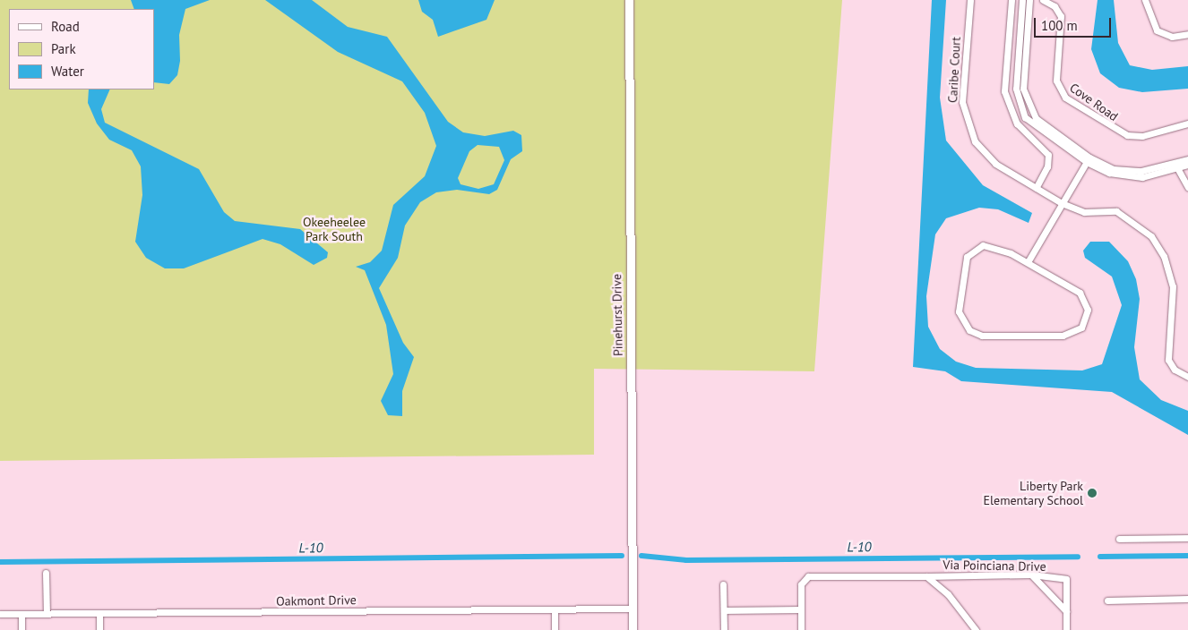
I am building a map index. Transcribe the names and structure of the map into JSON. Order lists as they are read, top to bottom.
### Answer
{
  "streets": {
    "street": [
      "Caribe Court",
      "Cove Road",
      "Pinehurst Drive",
      "Via Poinciana Drive",
      "Oakmont Drive"
    ]
  },
  "crossings": [
    ["Pinehurst Drive", "Oakmont Drive"]
  ],
  "water": ["L-10"],
  "parks": ["Okeeheelee Park South"],
  "places": ["Liberty Park Elementary School"],
  "legend": ["Road", "Park", "Water"],
  "scale_bar": "100 m"
}
